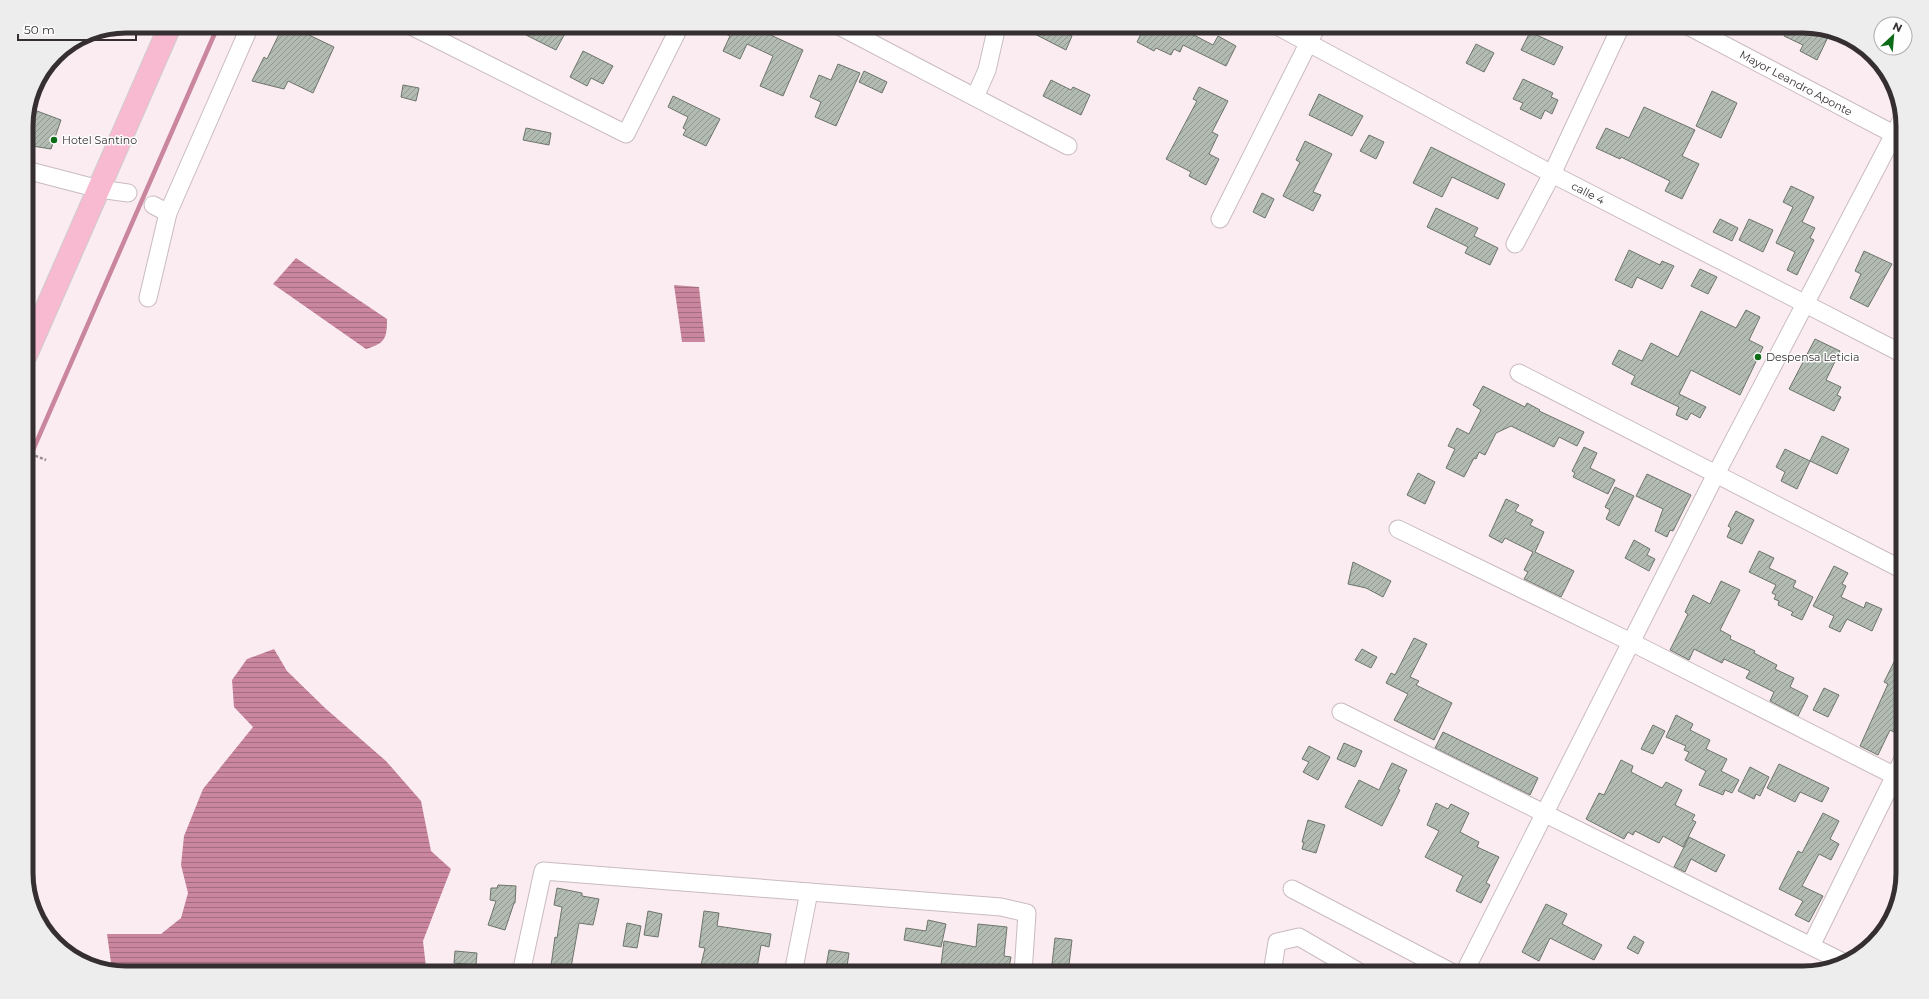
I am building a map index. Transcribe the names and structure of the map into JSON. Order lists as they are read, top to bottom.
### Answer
{
  "streets": {
    "street": ["Mayor Leandro Aponte", "calle 4"]
  },
  "places": ["Hotel Santino", "Despensa Leticia"],
  "scale_bar": "50 m",
  "north": "top right"
}
